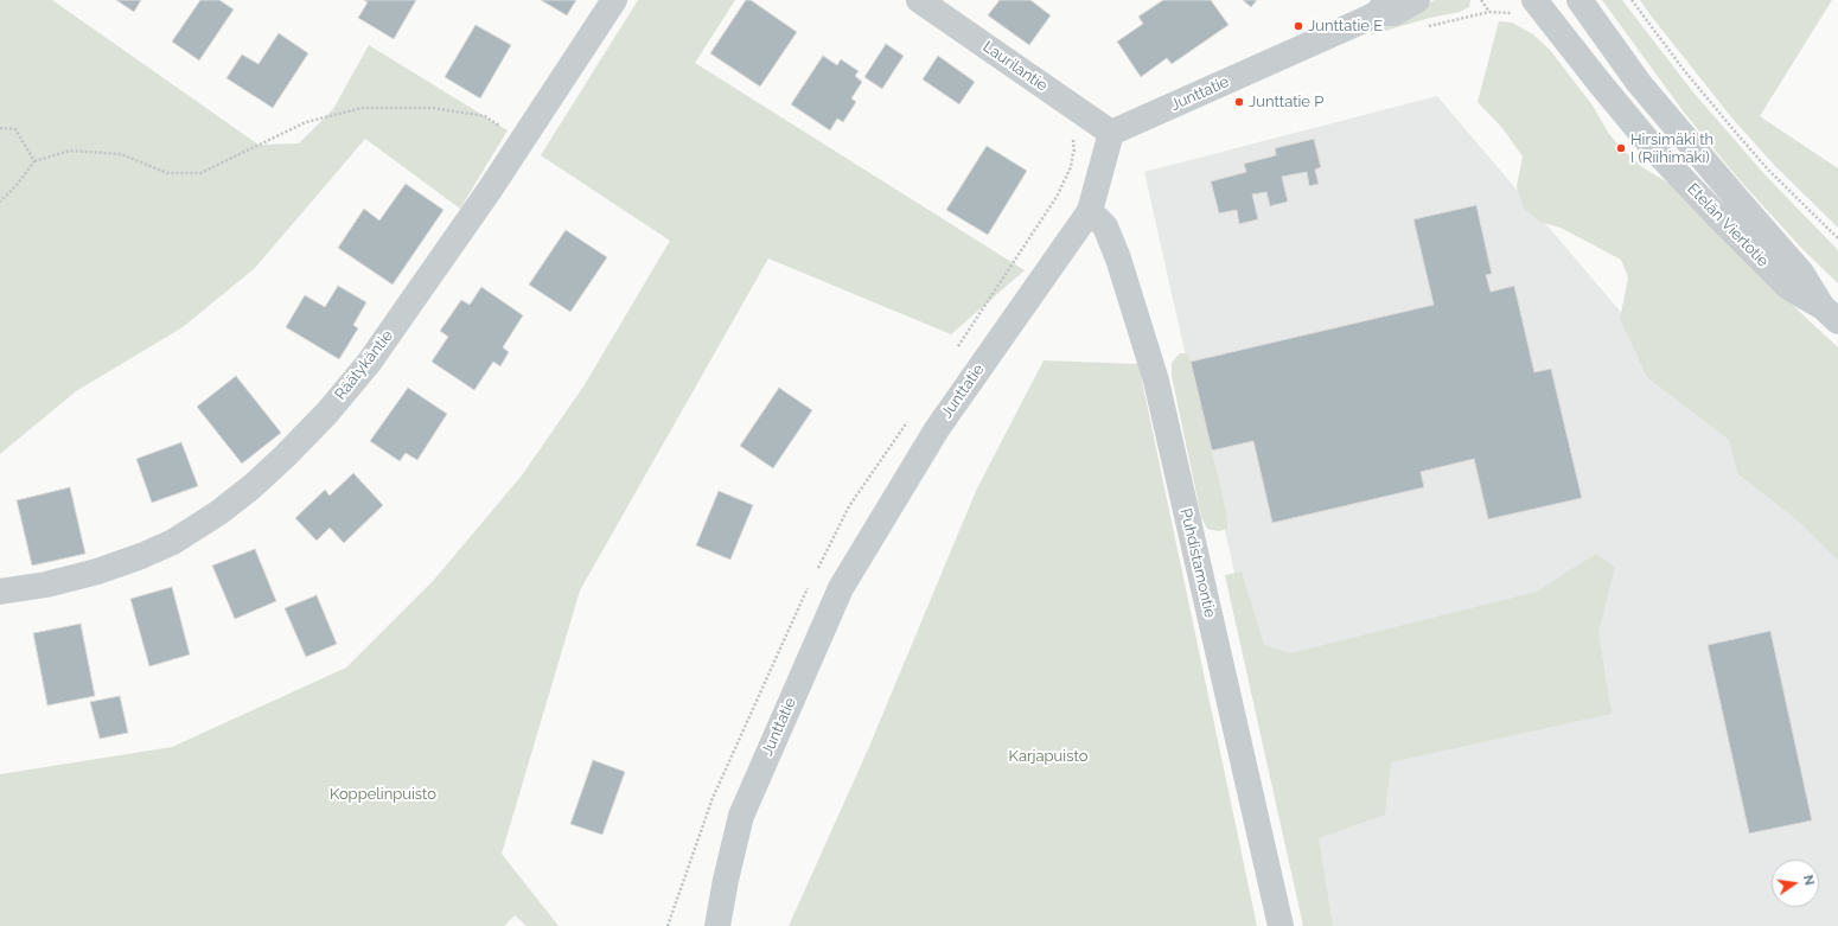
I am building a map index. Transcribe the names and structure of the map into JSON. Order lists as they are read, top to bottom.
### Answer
{
  "streets": {
    "street": [
      "Laurilantie",
      "Junttatie",
      "Etelän Viertotie",
      "Räätykäntie",
      "Puhdistamontie"
    ]
  },
  "crossings": [
    ["Laurilantie", "Junttatie"],
    ["Junttatie", "Puhdistamontie"]
  ],
  "parks": ["Karjapuisto", "Koppelinpuisto"],
  "places": ["Junttatie E", "Junttatie P", "Hirsimäki th I (Riihimäki)"],
  "north": "right"
}
